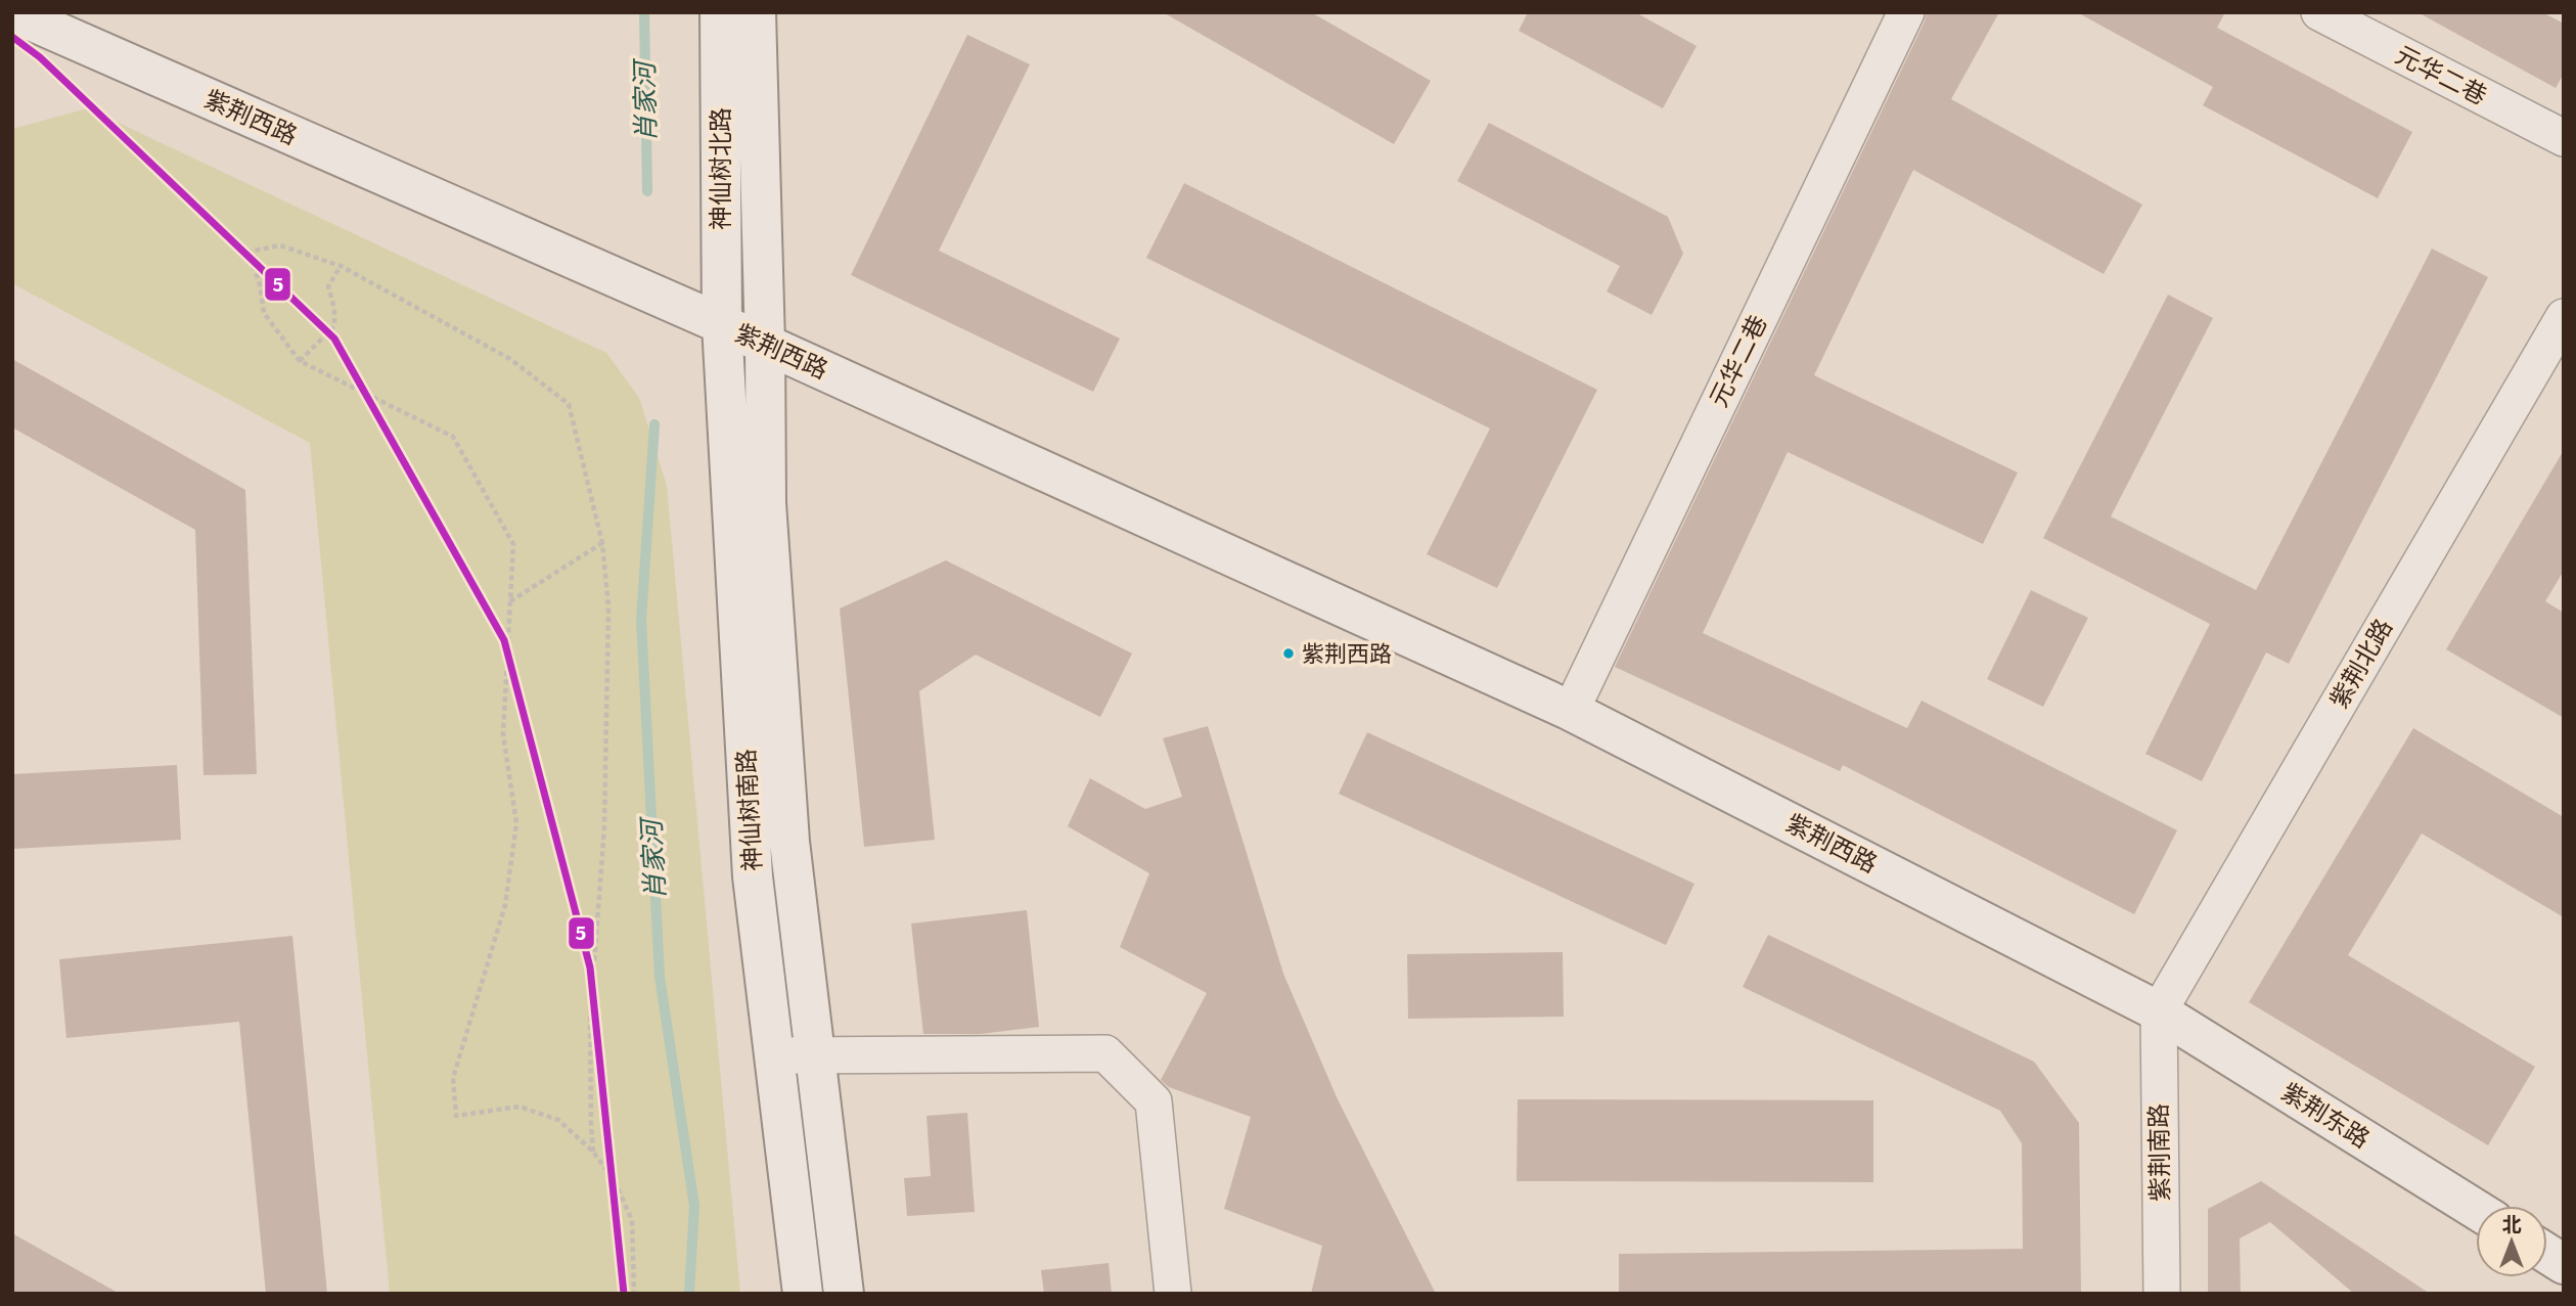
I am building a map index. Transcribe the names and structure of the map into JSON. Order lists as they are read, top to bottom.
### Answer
{
  "streets": {
    "street": [
      "元华二巷",
      "紫荆西路",
      "神仙树北路",
      "紫荆北路",
      "神仙树南路",
      "紫荆东路",
      "紫荆南路"
    ]
  },
  "crossings": [
    ["元华二巷", "紫荆西路"],
    ["紫荆西路", "神仙树北路"],
    ["紫荆西路", "紫荆北路"],
    ["紫荆西路", "神仙树南路"],
    ["紫荆西路", "紫荆东路"],
    ["紫荆西路", "紫荆南路"],
    ["神仙树北路", "神仙树南路"],
    ["紫荆北路", "紫荆东路"],
    ["紫荆北路", "紫荆南路"],
    ["紫荆东路", "紫荆南路"]
  ],
  "water": ["肖家河"],
  "places": ["紫荆西路"],
  "lines": ["transit line 5"],
  "north": "top"
}
